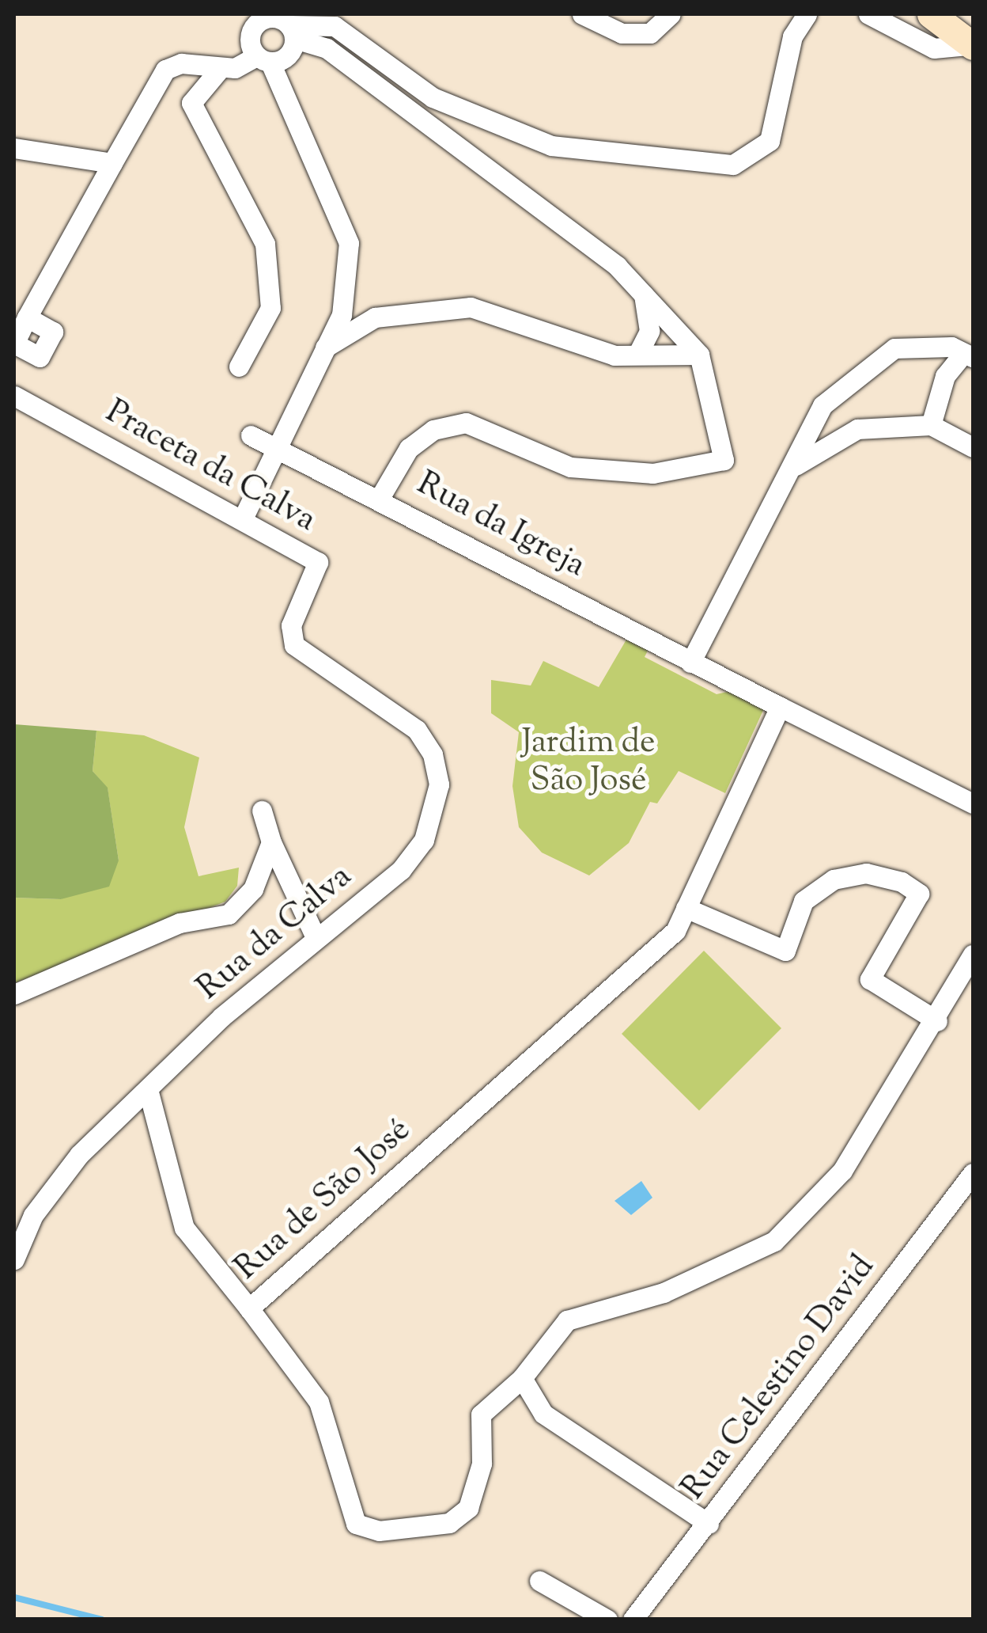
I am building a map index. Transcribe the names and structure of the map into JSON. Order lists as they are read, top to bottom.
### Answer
{
  "streets": {
    "street": [
      "Praceta da Calva",
      "Rua da Igreja",
      "Rua da Calva",
      "Rua de São José",
      "Rua Celestino David"
    ]
  },
  "crossings": [
    ["Praceta da Calva", "Rua da Calva"],
    ["Rua da Igreja", "Rua de São José"]
  ],
  "parks": ["Jardim de São José"]
}
